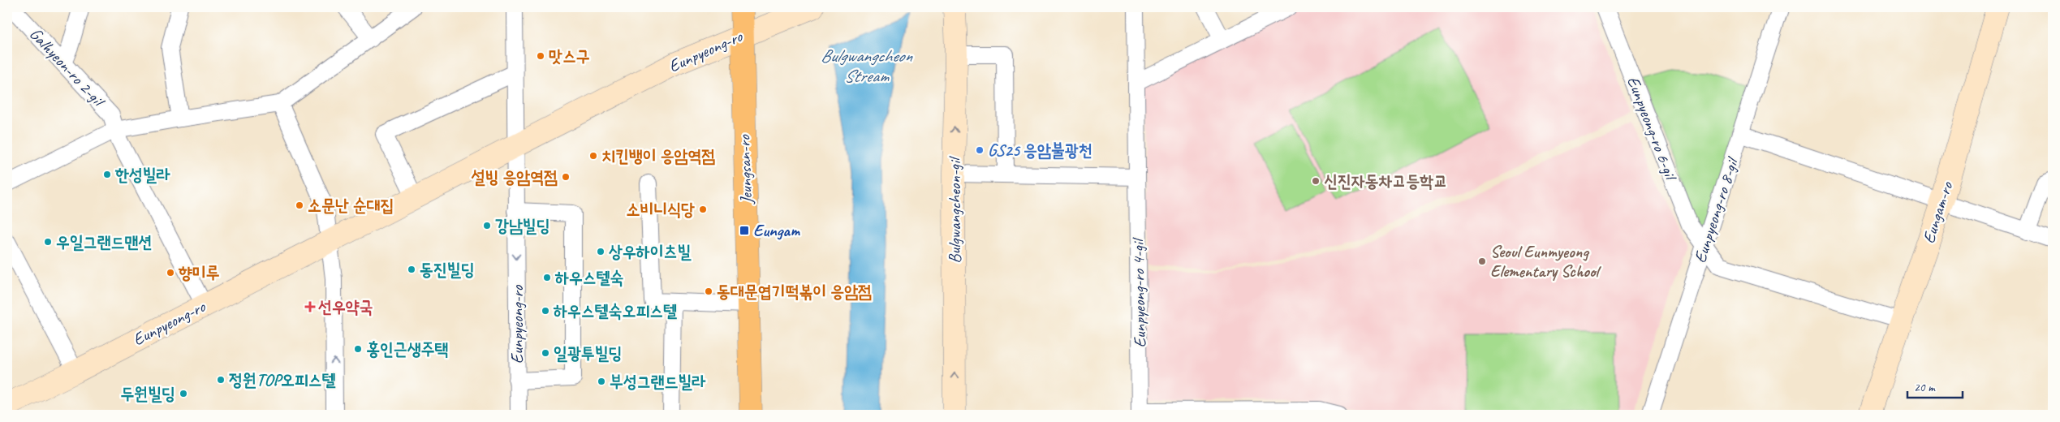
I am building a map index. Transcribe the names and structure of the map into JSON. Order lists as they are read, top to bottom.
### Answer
{
  "streets": {
    "main road": [
      "Eunpyeong-ro",
      "Jeungsan-ro",
      "Bulgwangcheon-gil",
      "Eungam-ro"
    ],
    "street": [
      "Galhyeon-ro 2-gil",
      "Eunpyeong-ro 6-gil",
      "Eunpyeong-ro 8-gil",
      "Eunpyeong-ro 4-gil"
    ]
  },
  "crossings": [
    ["Eunpyeong-ro", "Galhyeon-ro 2-gil"],
    ["Eunpyeong-ro", "Jeungsan-ro"],
    ["Eunpyeong-ro 6-gil", "Eunpyeong-ro 8-gil"],
    ["Eunpyeong-ro 6-gil", "Eungam-ro"]
  ],
  "one_way": ["Bulgwangcheon-gil"],
  "water": ["Bulgwangcheon Stream"],
  "places": {
    "other": [
      "맛스구",
      "GS25 응암불광천",
      "치킨뱅이 응암역점",
      "한성빌라",
      "설빙 응암역점",
      "신진자동차고등학교",
      "소문난 순대집",
      "소비니식당",
      "강남빌딩",
      "우일그랜드맨션",
      "상우하이츠빌",
      "Seoul Eunmyeong Elementary School",
      "동진빌딩",
      "향미루",
      "하우스텔숙",
      "동대문엽기떡볶이 응암점",
      "하우스텔숙오피스텔",
      "홍인근생주택",
      "일광투빌딩",
      "정원TOP오피스텔",
      "부성그랜드빌라",
      "두원빌딩"
    ],
    "transit": ["Eungam"],
    "health": ["선우약국"]
  },
  "scale_bar": "20 m"
}
